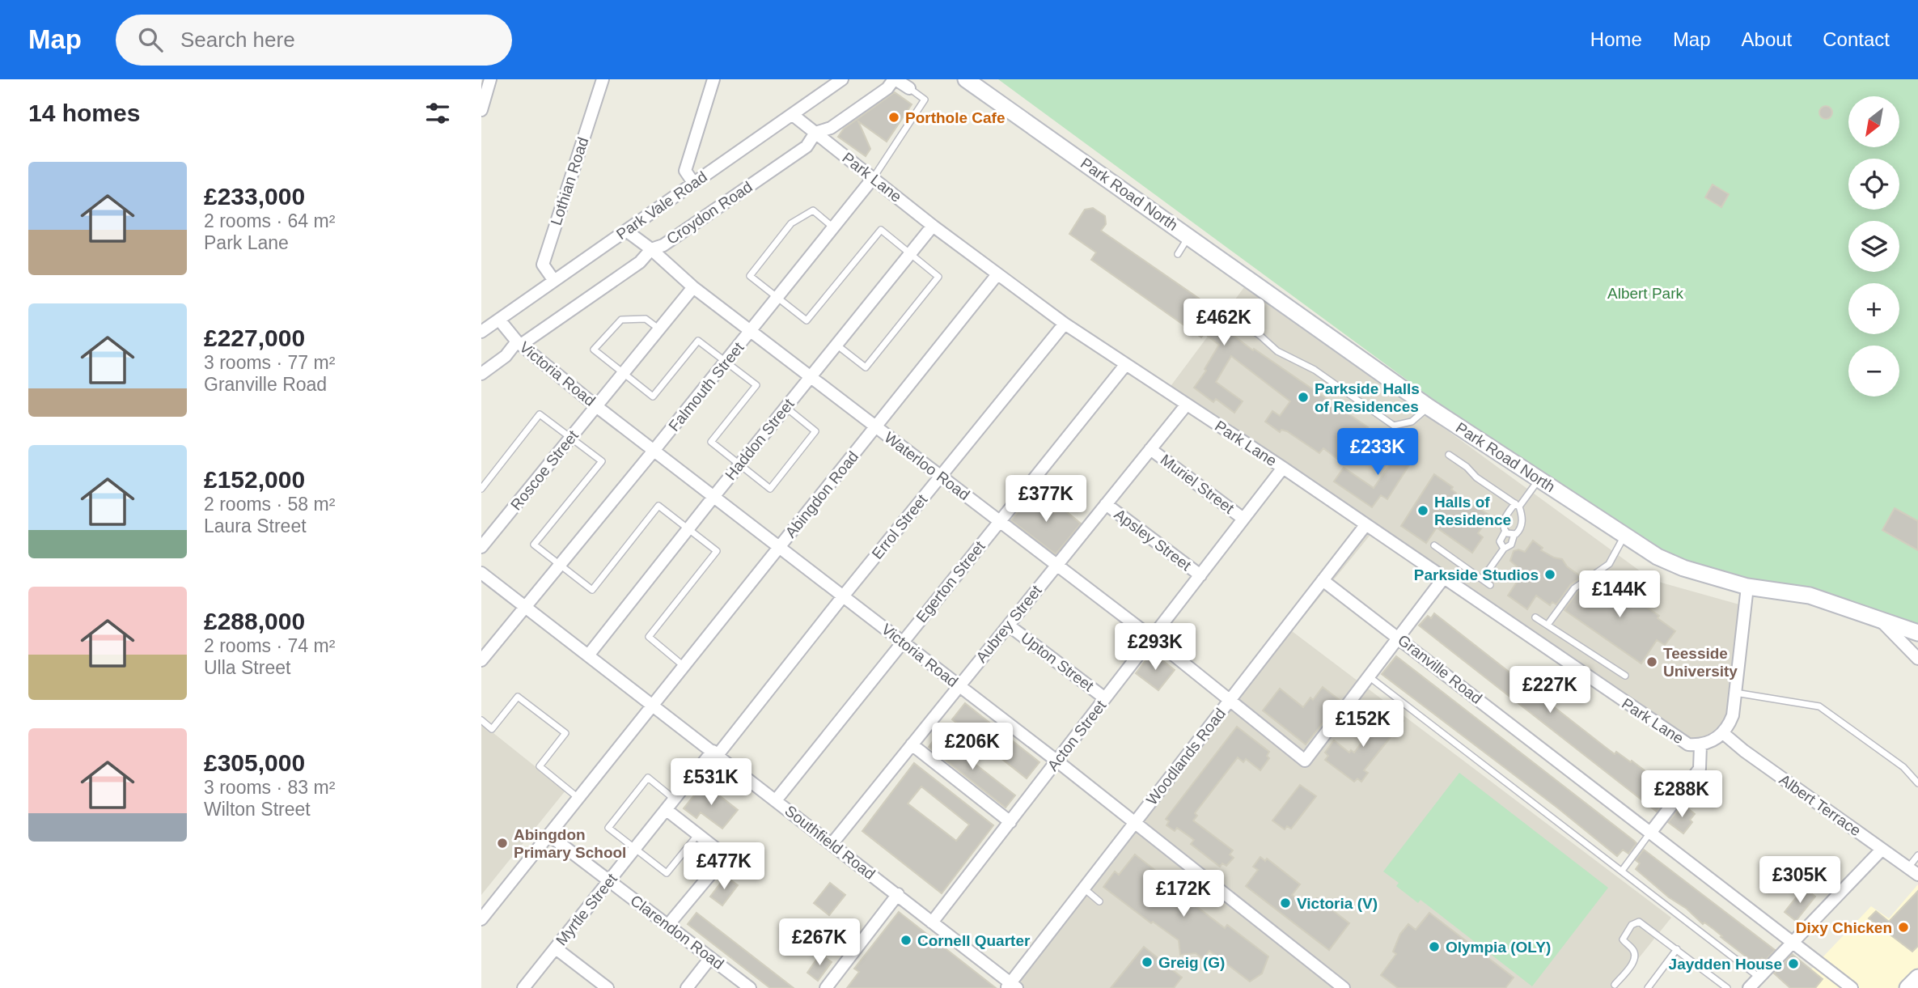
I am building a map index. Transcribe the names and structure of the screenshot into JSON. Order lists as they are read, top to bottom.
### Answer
{
  "streets": {
    "street": [
      "Park Lane",
      "Lothian Road",
      "Park Road North",
      "Park Vale Road",
      "Croydon Road",
      "Victoria Road",
      "Falmouth Street",
      "Haddon Street",
      "Waterloo Road",
      "Roscoe Street",
      "Muriel Street",
      "Abingdon Road",
      "Errol Street",
      "Apsley Street",
      "Egerton Street",
      "Aubrey Street",
      "Upton Street",
      "Granville Road",
      "Acton Street",
      "Woodlands Road",
      "Albert Terrace",
      "Southfield Road",
      "Myrtle Street",
      "Clarendon Road"
    ]
  },
  "crossings": [
    ["Park Lane", "Park Vale Road"],
    ["Park Lane", "Croydon Road"],
    ["Park Lane", "Falmouth Street"],
    ["Park Lane", "Haddon Street"],
    ["Park Lane", "Abingdon Road"],
    ["Park Lane", "Errol Street"],
    ["Park Lane", "Egerton Street"],
    ["Park Lane", "Aubrey Street"],
    ["Park Lane", "Acton Street"],
    ["Park Lane", "Woodlands Road"],
    ["Park Lane", "Albert Terrace"],
    ["Lothian Road", "Park Vale Road"],
    ["Park Vale Road", "Victoria Road"],
    ["Park Vale Road", "Waterloo Road"],
    ["Croydon Road", "Victoria Road"],
    ["Croydon Road", "Waterloo Road"],
    ["Victoria Road", "Falmouth Street"],
    ["Victoria Road", "Haddon Street"],
    ["Victoria Road", "Roscoe Street"],
    ["Victoria Road", "Abingdon Road"],
    ["Victoria Road", "Errol Street"],
    ["Victoria Road", "Egerton Street"],
    ["Victoria Road", "Aubrey Street"],
    ["Victoria Road", "Acton Street"],
    ["Victoria Road", "Woodlands Road"],
    ["Falmouth Street", "Waterloo Road"],
    ["Falmouth Street", "Southfield Road"],
    ["Haddon Street", "Waterloo Road"],
    ["Haddon Street", "Southfield Road"],
    ["Waterloo Road", "Roscoe Street"],
    ["Waterloo Road", "Abingdon Road"],
    ["Waterloo Road", "Errol Street"],
    ["Waterloo Road", "Egerton Street"],
    ["Waterloo Road", "Aubrey Street"],
    ["Waterloo Road", "Acton Street"],
    ["Waterloo Road", "Woodlands Road"],
    ["Muriel Street", "Aubrey Street"],
    ["Muriel Street", "Acton Street"],
    ["Abingdon Road", "Southfield Road"],
    ["Errol Street", "Southfield Road"],
    ["Errol Street", "Myrtle Street"],
    ["Apsley Street", "Aubrey Street"],
    ["Apsley Street", "Acton Street"],
    ["Egerton Street", "Southfield Road"],
    ["Aubrey Street", "Upton Street"],
    ["Aubrey Street", "Southfield Road"],
    ["Upton Street", "Acton Street"],
    ["Granville Road", "Woodlands Road"],
    ["Acton Street", "Southfield Road"],
    ["Woodlands Road", "Southfield Road"],
    ["Southfield Road", "Myrtle Street"],
    ["Myrtle Street", "Clarendon Road"]
  ],
  "parks": ["Albert Park"],
  "places": [
    "Porthole Cafe",
    "Parkside Halls of Residences",
    "Halls of Residence",
    "Parkside Studios",
    "Teesside University",
    "Abingdon Primary School",
    "Victoria (V)",
    "Dixy Chicken",
    "Cornell Quarter",
    "Olympia (OLY)",
    "Greig (G)",
    "Jaydden House"
  ],
  "north": "bottom left",
  "page": {
    "header": "Map",
    "search": "Search here",
    "nav": [
      "Home",
      "Map",
      "About",
      "Contact"
    ],
    "heading": "14 homes",
    "map_buttons": ["+", "−"],
    "list": [
      {
        "name": "£233,000",
        "note": "2 rooms · 64 m² · Park Lane"
      },
      {
        "name": "£227,000",
        "note": "3 rooms · 77 m² · Granville Road"
      },
      {
        "name": "£152,000",
        "note": "2 rooms · 58 m² · Laura Street"
      },
      {
        "name": "£288,000",
        "note": "2 rooms · 74 m² · Ulla Street"
      },
      {
        "name": "£305,000",
        "note": "3 rooms · 83 m² · Wilton Street"
      }
    ],
    "price": [
      "£462K",
      "£233K",
      "£377K",
      "£144K",
      "£293K",
      "£227K",
      "£152K",
      "£206K",
      "£531K",
      "£288K",
      "£477K",
      "£305K",
      "£172K",
      "£267K"
    ]
  }
}
